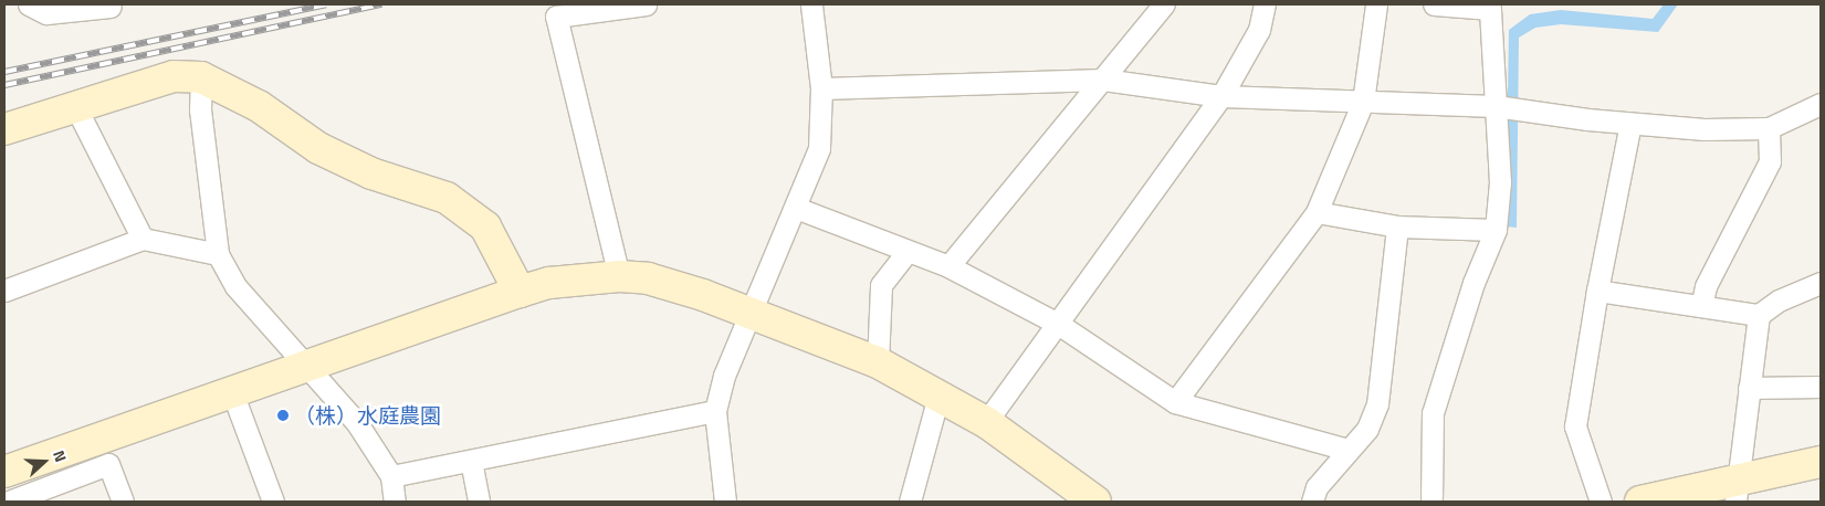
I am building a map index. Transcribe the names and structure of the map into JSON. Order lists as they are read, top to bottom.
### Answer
{
  "places": ["（株）水庭農園"],
  "north": "right"
}
